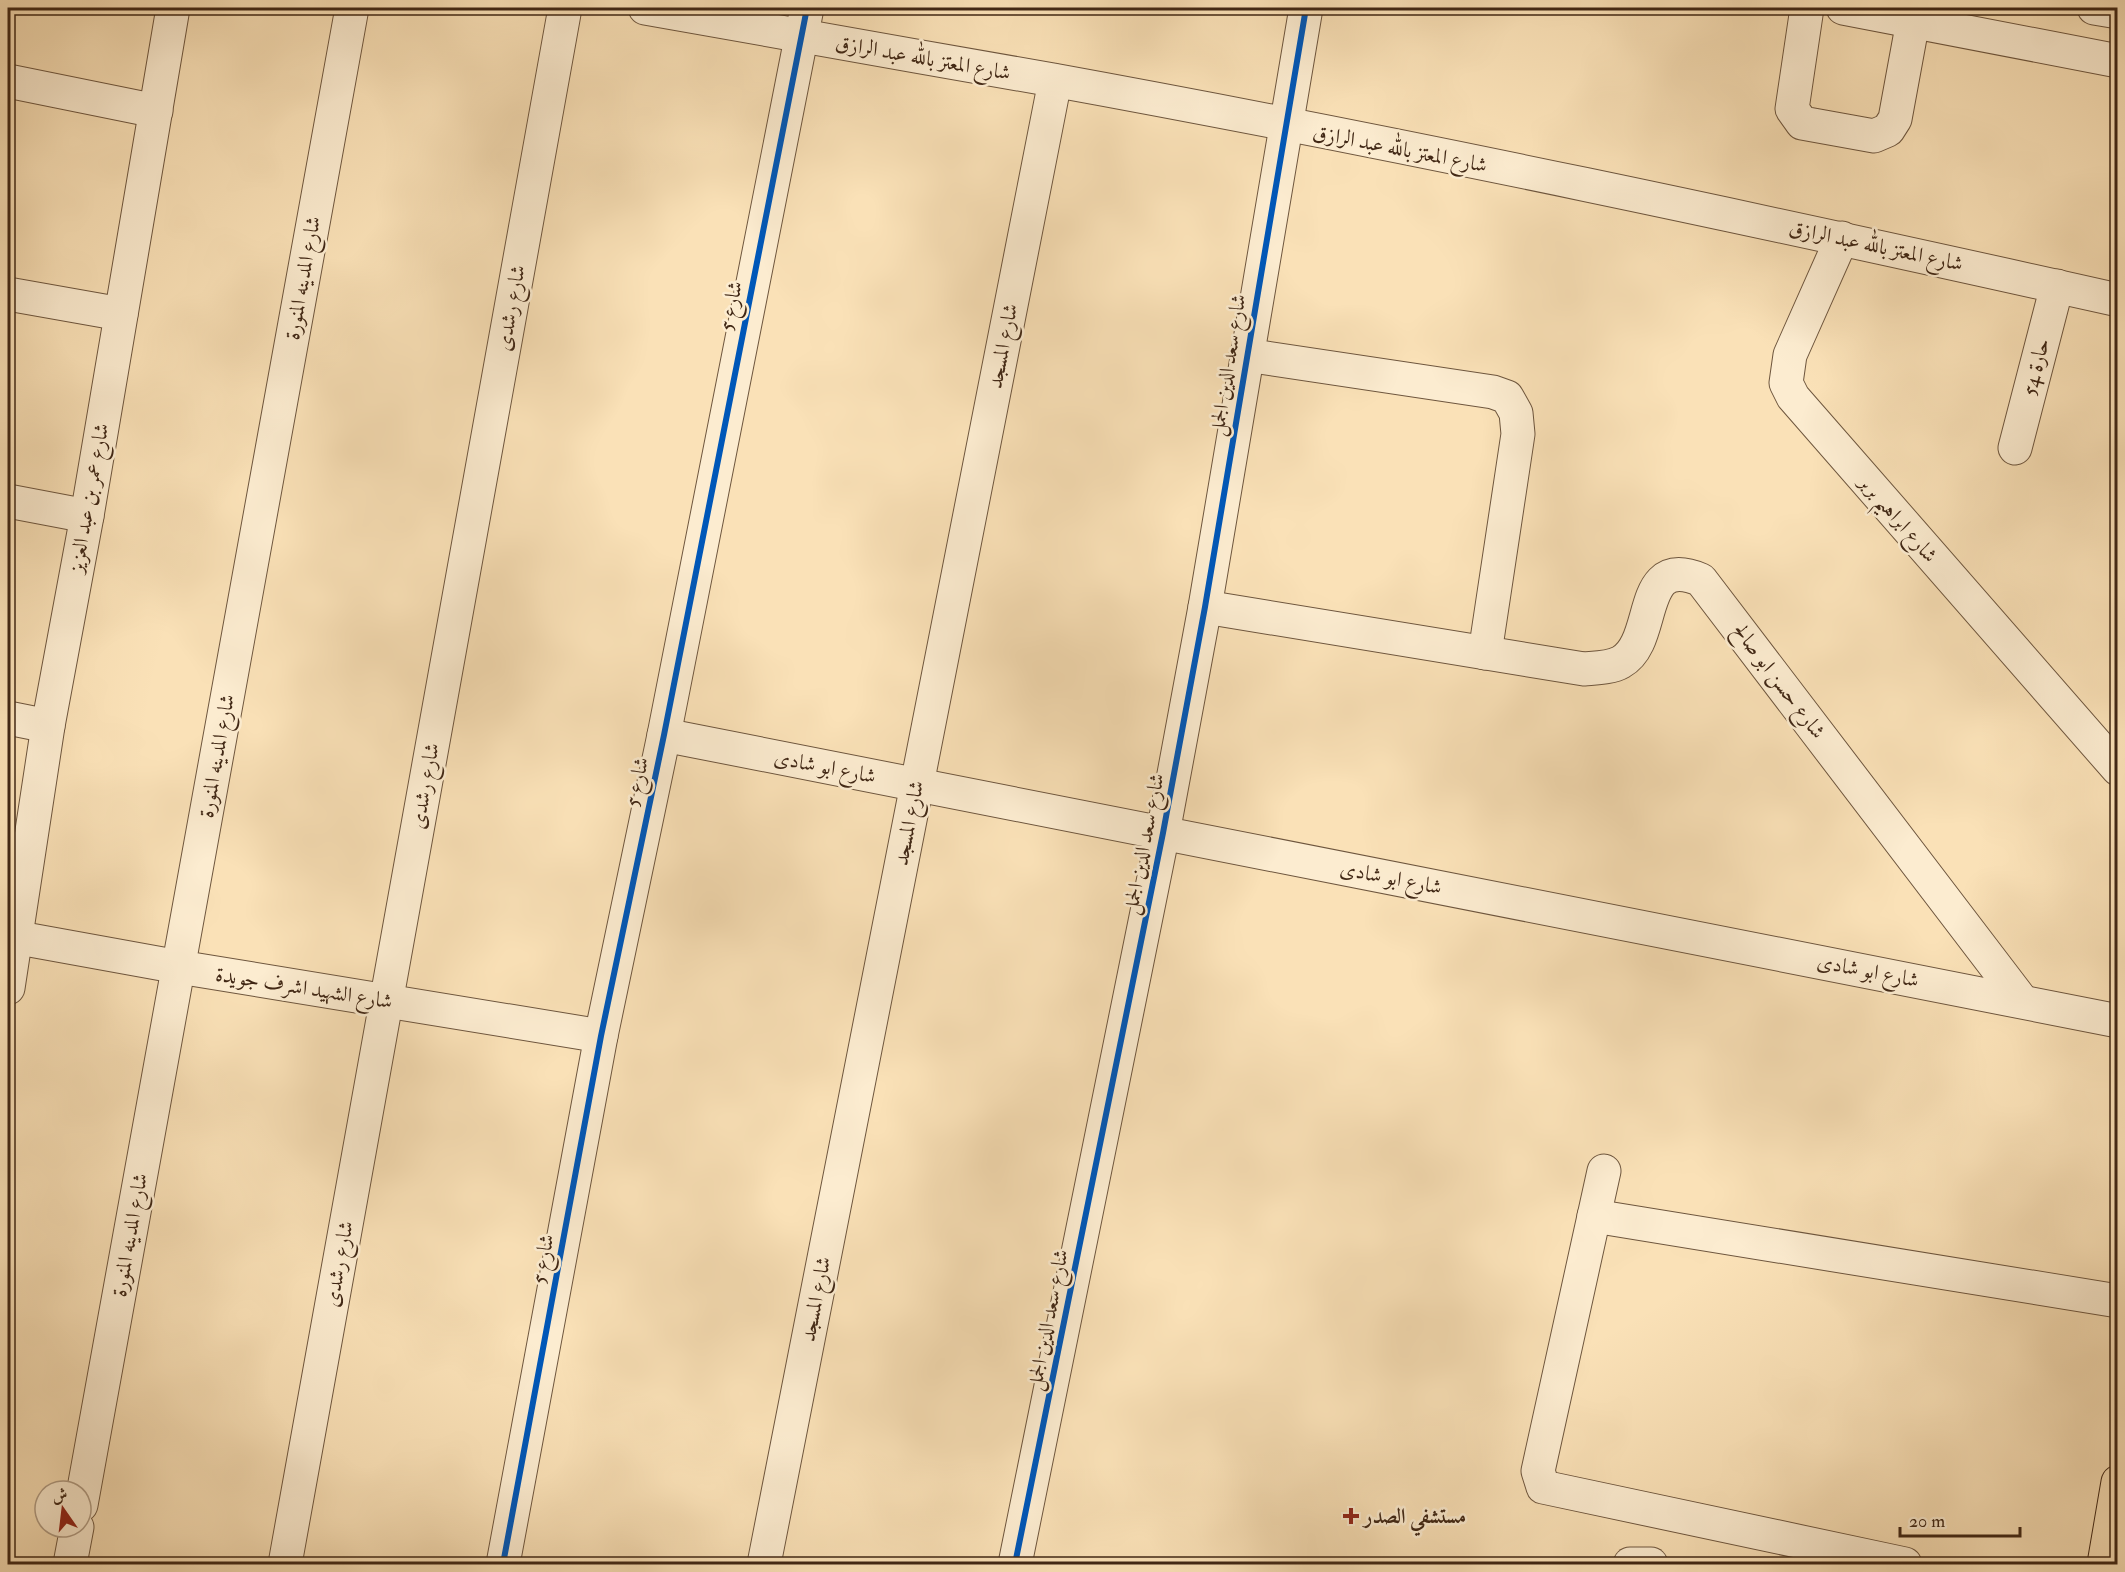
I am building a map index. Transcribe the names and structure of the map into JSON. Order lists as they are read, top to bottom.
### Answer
{
  "streets": {
    "street": [
      "شارع المعتز بالله عبد الرازق",
      "شارع المدينه المنورة",
      "شارع 5",
      "شارع رشدى",
      "شارع المسجد",
      "شارع سعد الدين الجمل",
      "حارة 54",
      "شارع عمر بن عبد العزيز",
      "شارع ابراهيم بربر",
      "شارع حسن ابو صالح",
      "شارع ابو شادى",
      "شارع الشهيد اشرف جويدة"
    ]
  },
  "crossings": [
    ["شارع المعتز بالله عبد الرازق", "شارع 5"],
    ["شارع المعتز بالله عبد الرازق", "شارع المسجد"],
    ["شارع المعتز بالله عبد الرازق", "شارع سعد الدين الجمل"],
    ["شارع المعتز بالله عبد الرازق", "حارة 54"],
    ["شارع المعتز بالله عبد الرازق", "شارع ابراهيم بربر"],
    ["شارع المدينه المنورة", "شارع الشهيد اشرف جويدة"],
    ["شارع 5", "شارع ابو شادى"],
    ["شارع 5", "شارع الشهيد اشرف جويدة"],
    ["شارع رشدى", "شارع الشهيد اشرف جويدة"],
    ["شارع المسجد", "شارع ابو شادى"],
    ["شارع سعد الدين الجمل", "شارع حسن ابو صالح"],
    ["شارع سعد الدين الجمل", "شارع ابو شادى"],
    ["شارع عمر بن عبد العزيز", "شارع الشهيد اشرف جويدة"],
    ["شارع حسن ابو صالح", "شارع ابو شادى"]
  ],
  "places": {
    "health": ["مستشفي الصدر"]
  },
  "scale_bar": "20 m",
  "north": "top"
}
